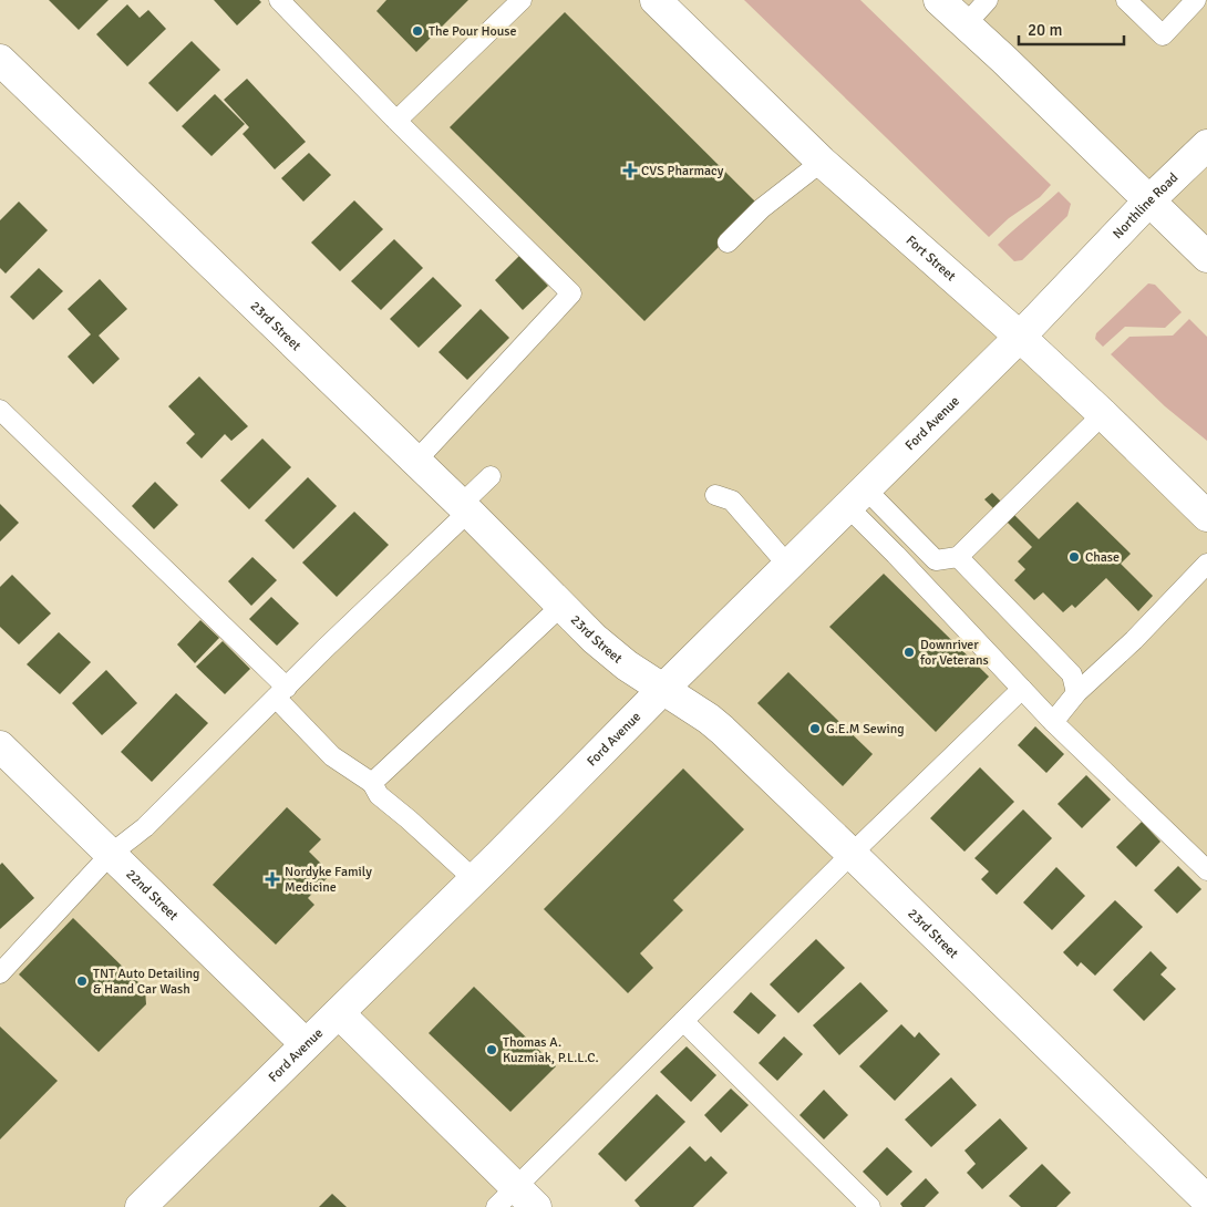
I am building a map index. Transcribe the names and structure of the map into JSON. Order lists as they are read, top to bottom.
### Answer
{
  "streets": {
    "main road": [
      "Northline Road",
      "Fort Street",
      "23rd Street",
      "Ford Avenue",
      "22nd Street"
    ]
  },
  "crossings": [
    ["Northline Road", "Ford Avenue"],
    ["Fort Street", "Ford Avenue"],
    ["23rd Street", "Ford Avenue"],
    ["Ford Avenue", "22nd Street"]
  ],
  "places": {
    "other": [
      "The Pour House",
      "Chase",
      "Downriver for Veterans",
      "G.E.M Sewing",
      "TNT Auto Detailing & Hand Car Wash",
      "Thomas A. Kuzmiak, P.L.L.C."
    ],
    "health": ["CVS Pharmacy", "Nordyke Family Medicine"]
  },
  "scale_bar": "20 m"
}
